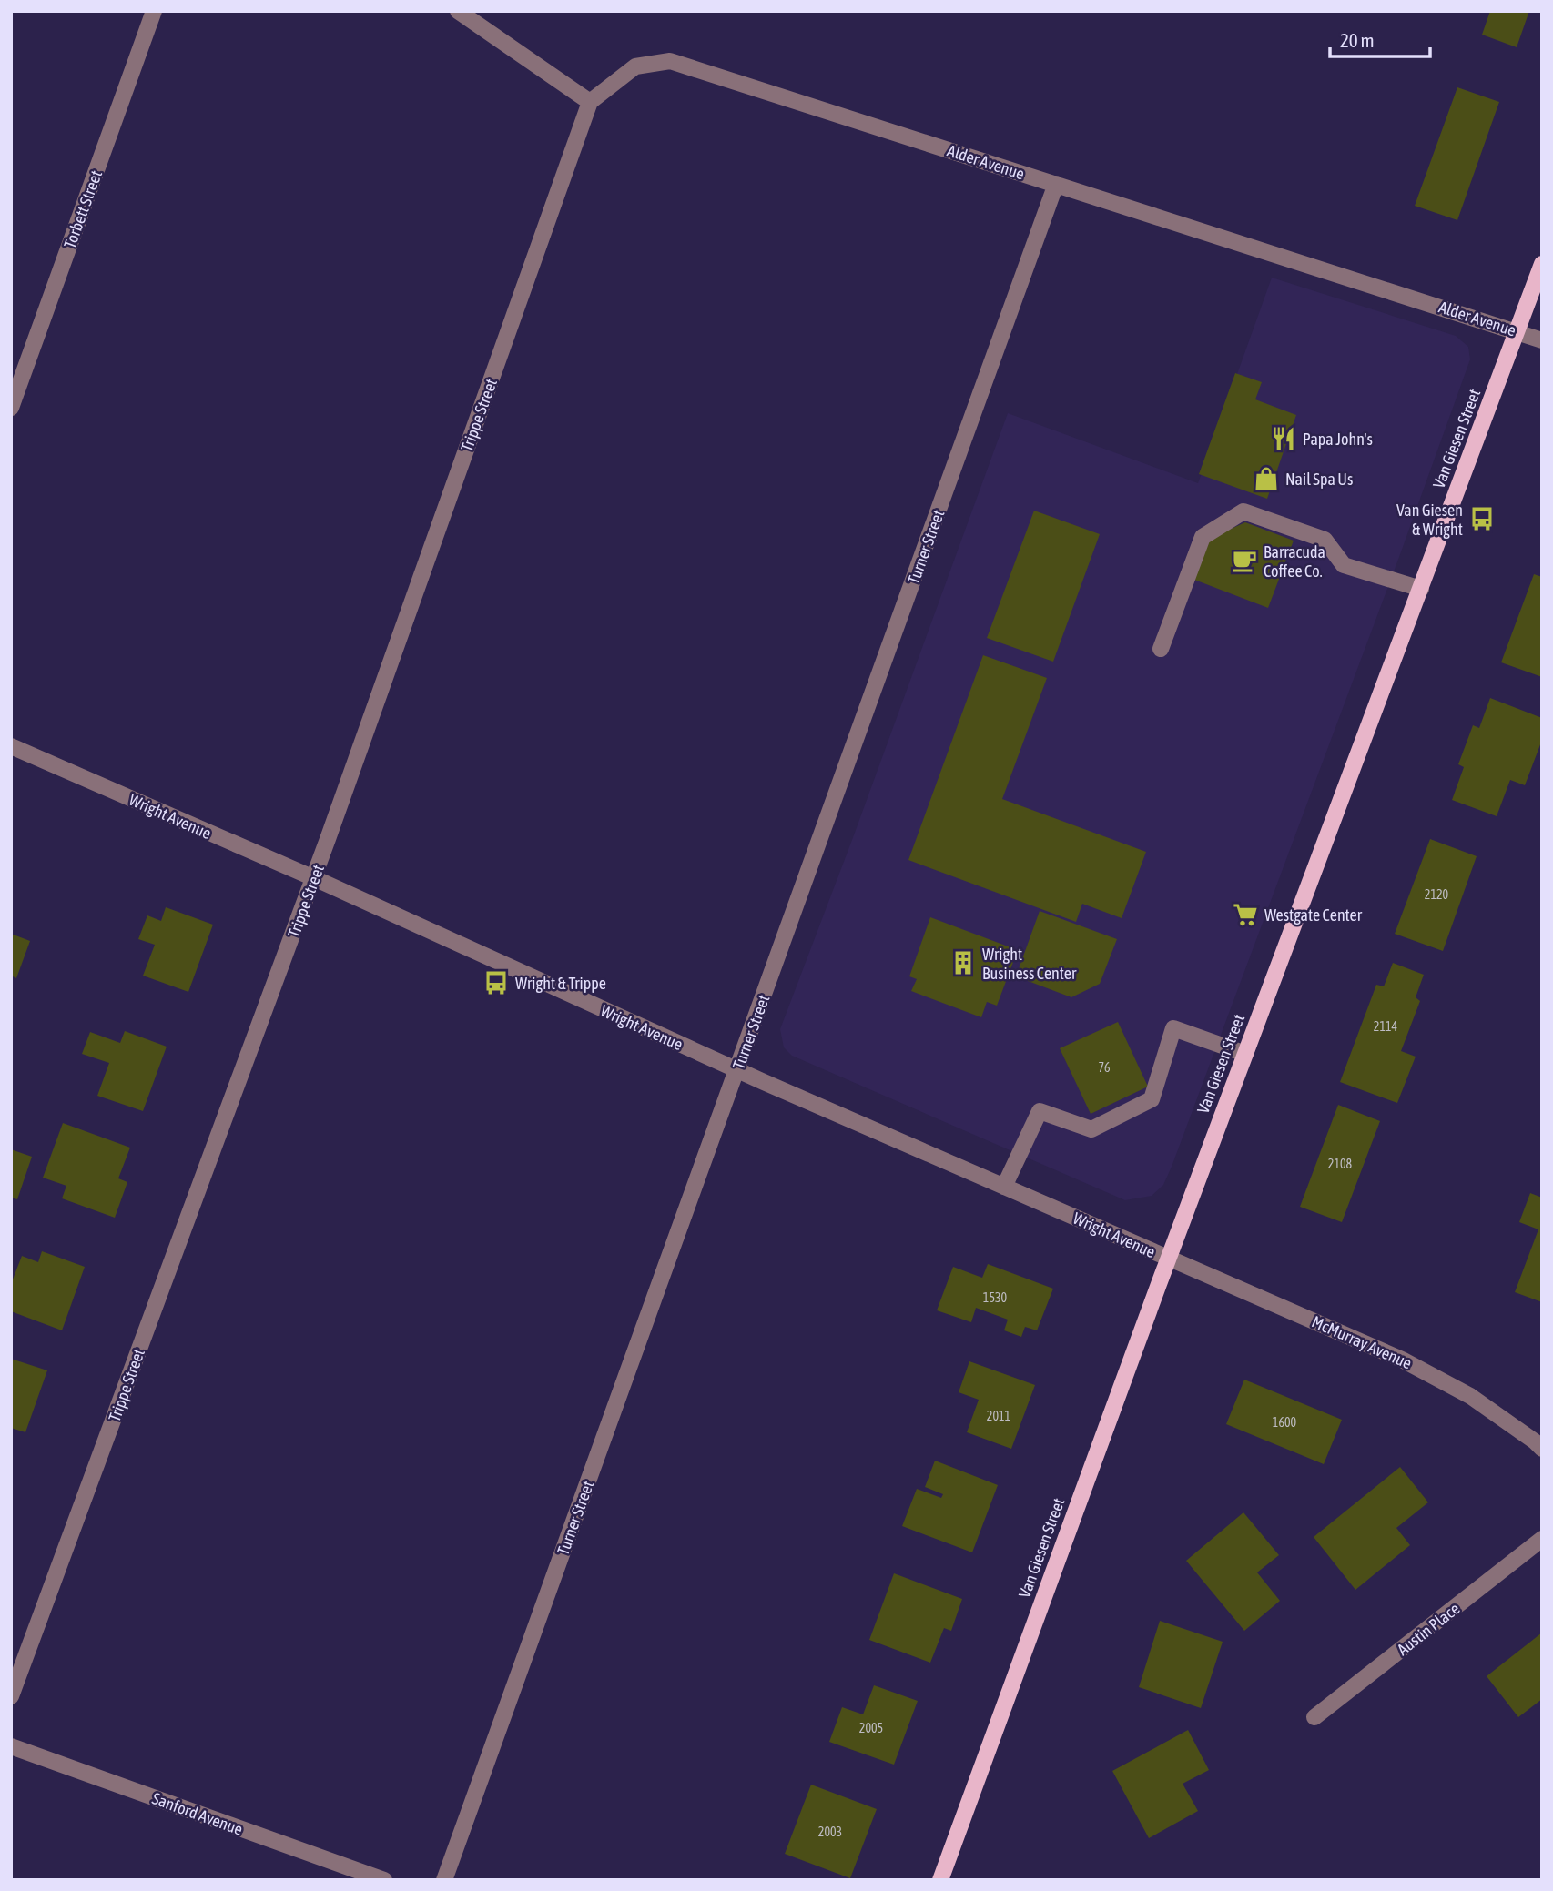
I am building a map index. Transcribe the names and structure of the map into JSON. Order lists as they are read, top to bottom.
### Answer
{
  "streets": {
    "main road": ["Van Giesen Street"],
    "street": [
      "Alder Avenue",
      "Torbett Street",
      "Trippe Street",
      "Turner Street",
      "Wright Avenue",
      "McMurray Avenue",
      "Austin Place",
      "Sanford Avenue"
    ]
  },
  "crossings": [
    ["Alder Avenue", "Trippe Street"],
    ["Alder Avenue", "Van Giesen Street"],
    ["Alder Avenue", "Turner Street"],
    ["Trippe Street", "Wright Avenue"],
    ["Van Giesen Street", "Wright Avenue"],
    ["Van Giesen Street", "McMurray Avenue"],
    ["Turner Street", "Wright Avenue"],
    ["Wright Avenue", "McMurray Avenue"]
  ],
  "places": {
    "restaurant": ["Papa John's"],
    "shop": ["Nail Spa Us"],
    "bus stop": ["Van Giesen & Wright", "Wright & Trippe"],
    "cafe": ["Barracuda Coffee Co."],
    "supermarket": ["Westgate Center"],
    "building": ["Wright Business Center"]
  },
  "house_numbers": [
    "2120",
    "2114",
    "76",
    "2108",
    "1530",
    "2011",
    "1600",
    "2005",
    "2003"
  ],
  "scale_bar": "20 m"
}
